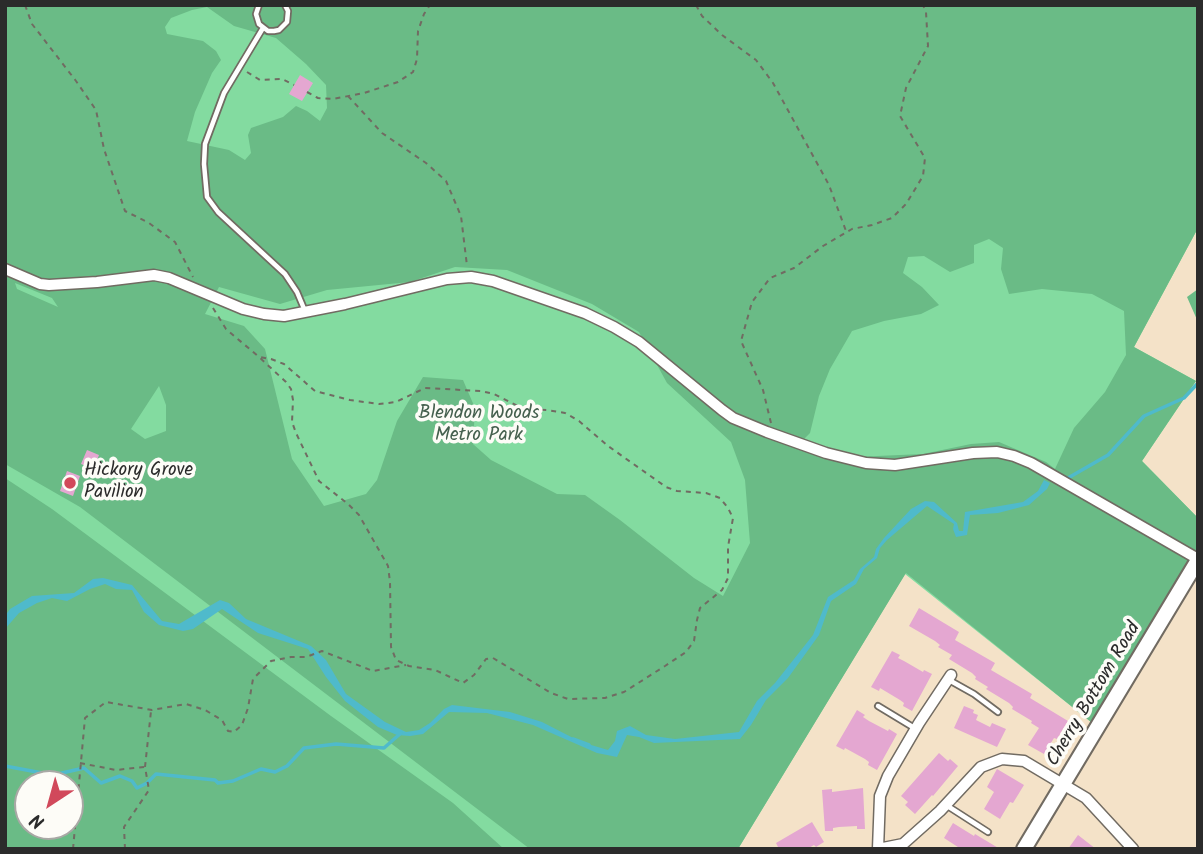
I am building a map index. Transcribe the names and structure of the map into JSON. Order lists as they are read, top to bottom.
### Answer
{
  "streets": {
    "main road": ["Cherry Bottom Road"]
  },
  "parks": ["Blendon Woods Metro Park"],
  "places": ["Hickory Grove Pavilion"],
  "north": "bottom left"
}
